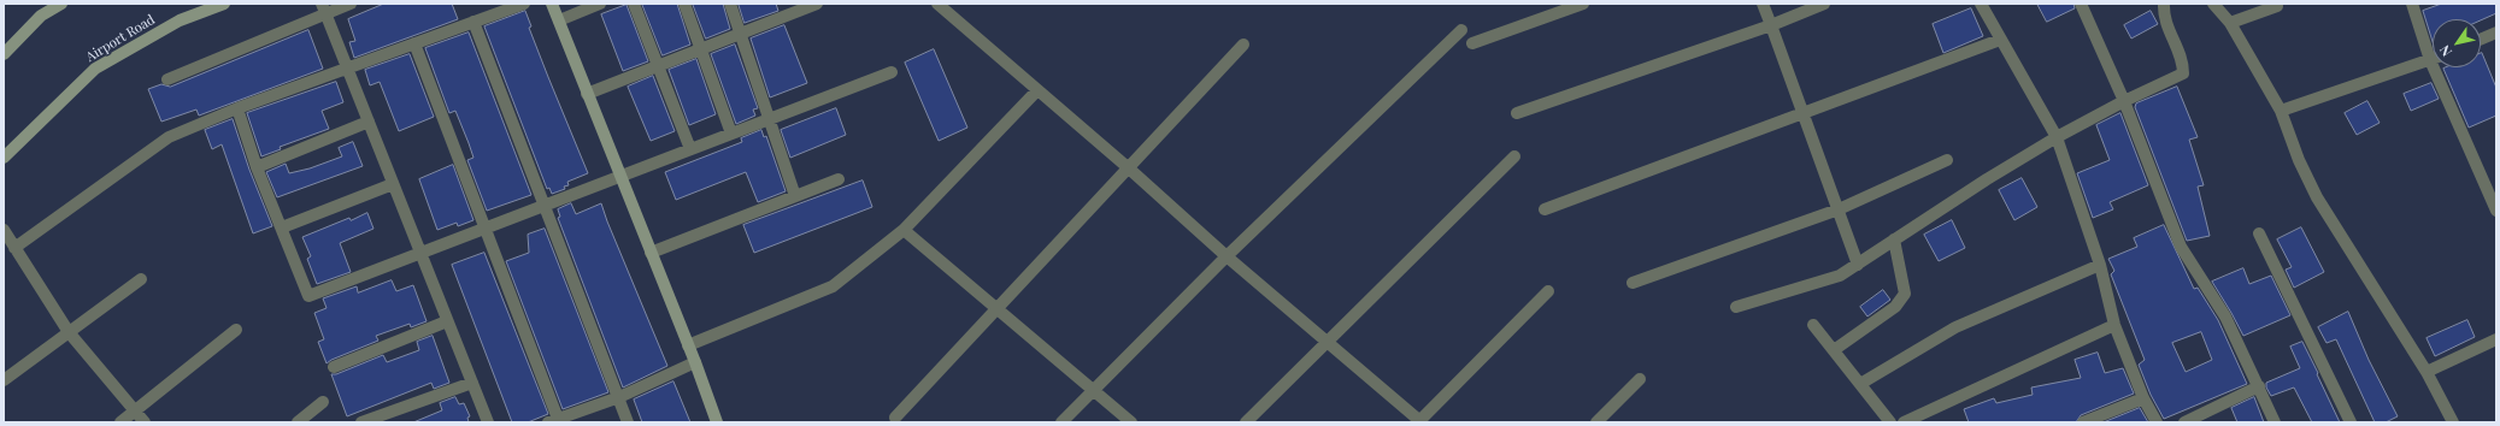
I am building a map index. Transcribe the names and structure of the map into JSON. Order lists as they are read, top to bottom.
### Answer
{
  "streets": {
    "street": ["Airport Road"]
  },
  "north": "bottom left"
}
